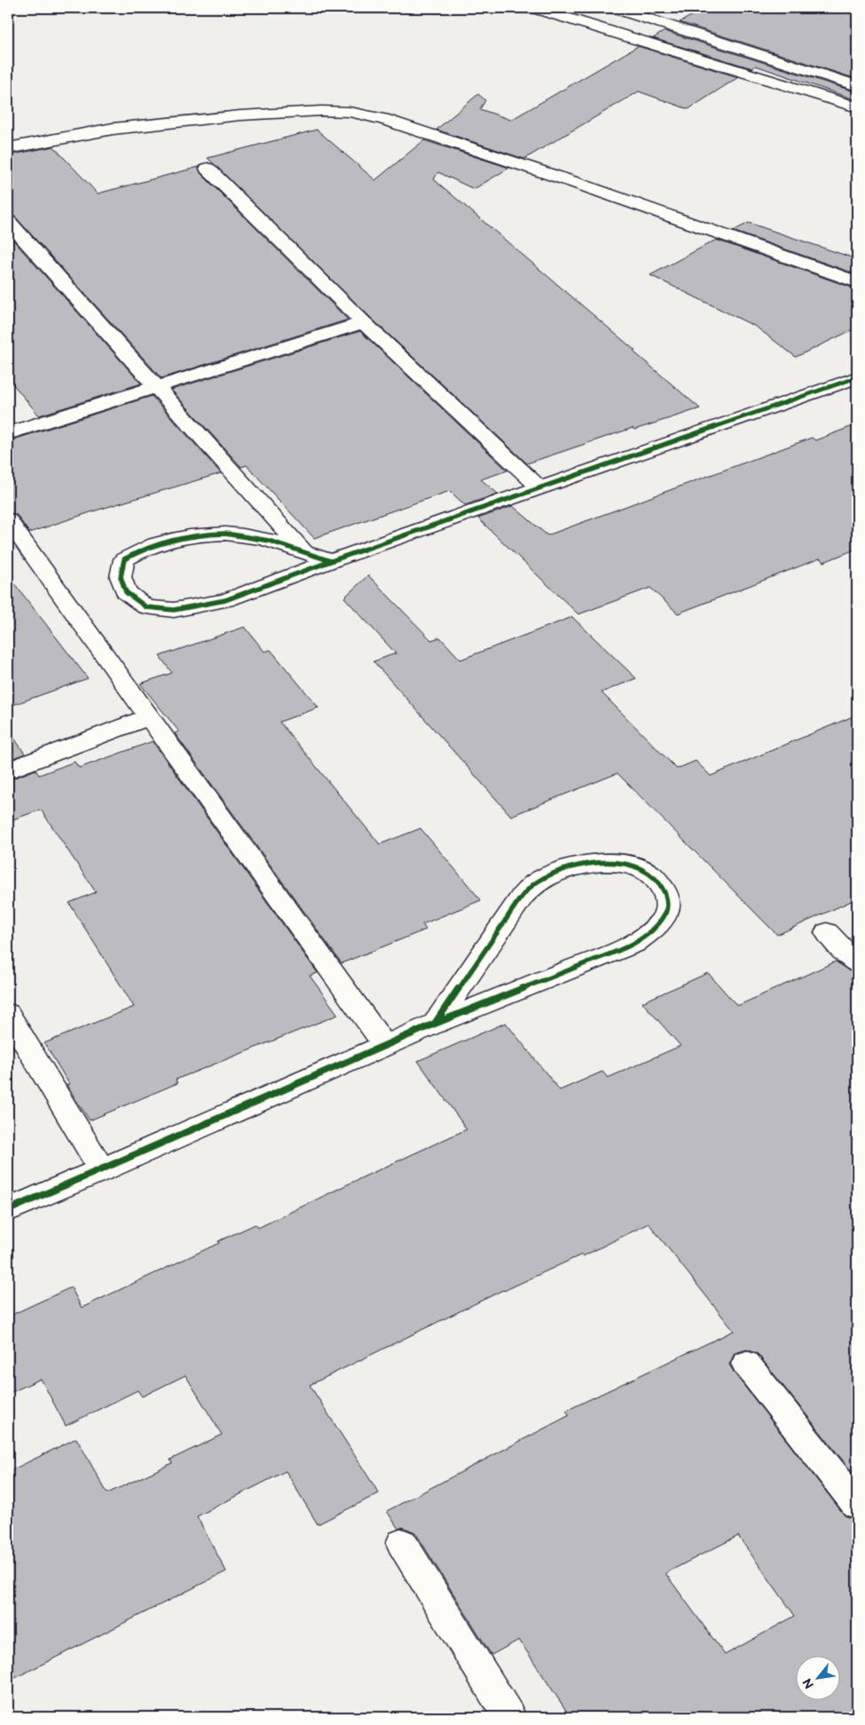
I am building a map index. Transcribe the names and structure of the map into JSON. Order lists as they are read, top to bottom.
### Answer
{
  "north": "bottom left"
}
